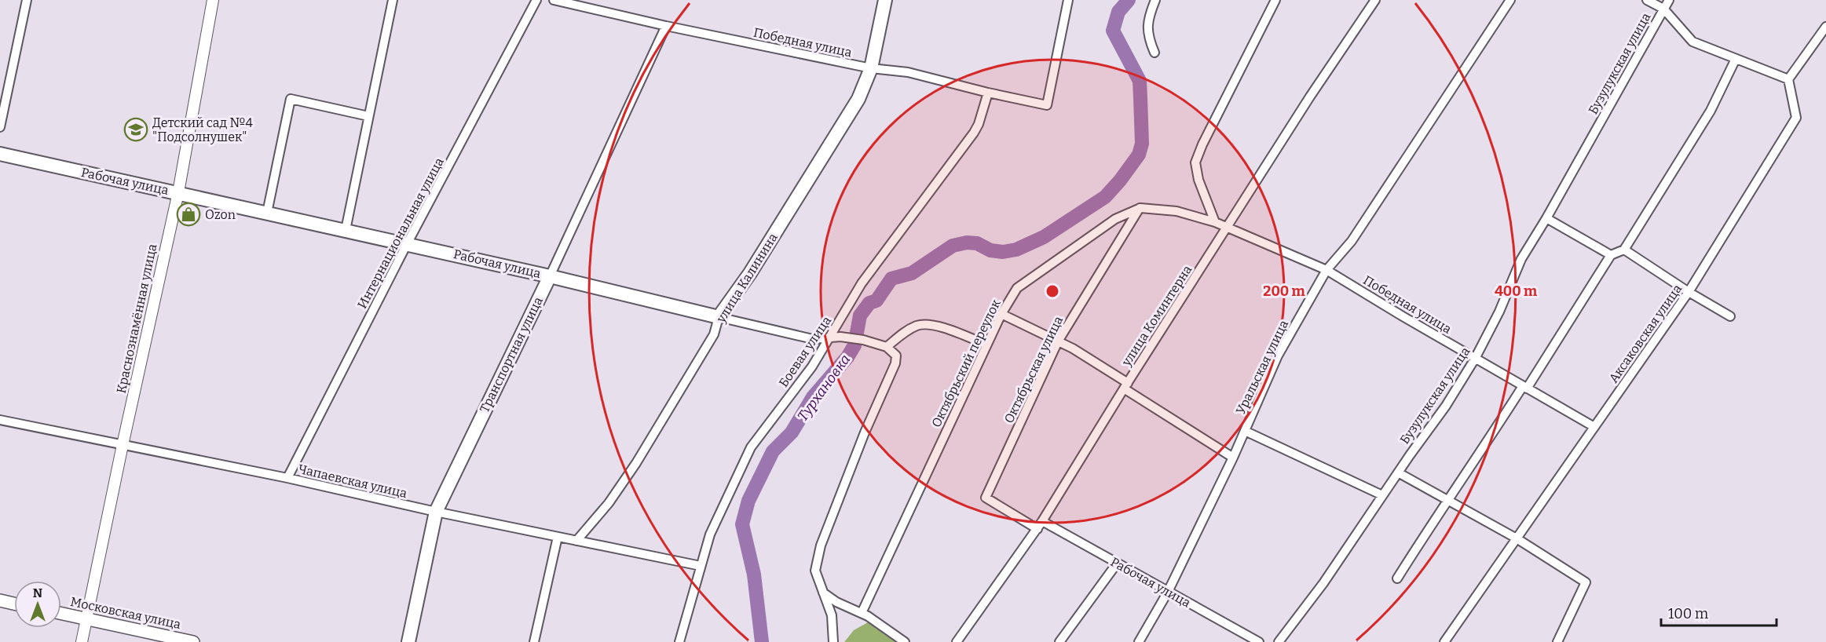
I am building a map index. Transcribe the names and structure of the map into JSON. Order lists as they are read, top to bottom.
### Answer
{
  "streets": {
    "main road": [
      "Рабочая улица",
      "улица Калинина",
      "Транспортная улица",
      "Московская улица"
    ],
    "street": [
      "Победная улица",
      "Бузулукская улица",
      "Интернациональная улица",
      "улица Коминтерна",
      "Краснознамённая улица",
      "Аксаковская улица",
      "Боевая улица",
      "Октябрьский переулок",
      "Уральская улица",
      "Октябрьская улица",
      "Чапаевская улица"
    ]
  },
  "crossings": [
    ["Победная улица", "Бузулукская улица"],
    ["Победная улица", "улица Калинина"],
    ["Победная улица", "улица Коминтерна"],
    ["Победная улица", "Аксаковская улица"],
    ["Победная улица", "Боевая улица"],
    ["Победная улица", "Транспортная улица"],
    ["Победная улица", "Октябрьский переулок"],
    ["Победная улица", "Уральская улица"],
    ["Рабочая улица", "Интернациональная улица"],
    ["Рабочая улица", "улица Калинина"],
    ["Рабочая улица", "улица Коминтерна"],
    ["Рабочая улица", "Краснознамённая улица"],
    ["Рабочая улица", "Боевая улица"],
    ["Рабочая улица", "Транспортная улица"],
    ["Рабочая улица", "Уральская улица"],
    ["Рабочая улица", "Октябрьская улица"],
    ["Интернациональная улица", "Чапаевская улица"],
    ["улица Калинина", "Чапаевская улица"],
    ["улица Коминтерна", "Октябрьский переулок"],
    ["Краснознамённая улица", "Чапаевская улица"],
    ["Краснознамённая улица", "Московская улица"],
    ["Боевая улица", "Чапаевская улица"],
    ["Транспортная улица", "Чапаевская улица"],
    ["Октябрьский переулок", "Октябрьская улица"]
  ],
  "water": ["Турхановка"],
  "places": {
    "school or university": ["Детский сад №4 \"Подсолнушек\""],
    "shop": ["Ozon"]
  },
  "scale_bar": "100 m",
  "north": "top",
  "rings": ["200 m", "400 m"]
}
